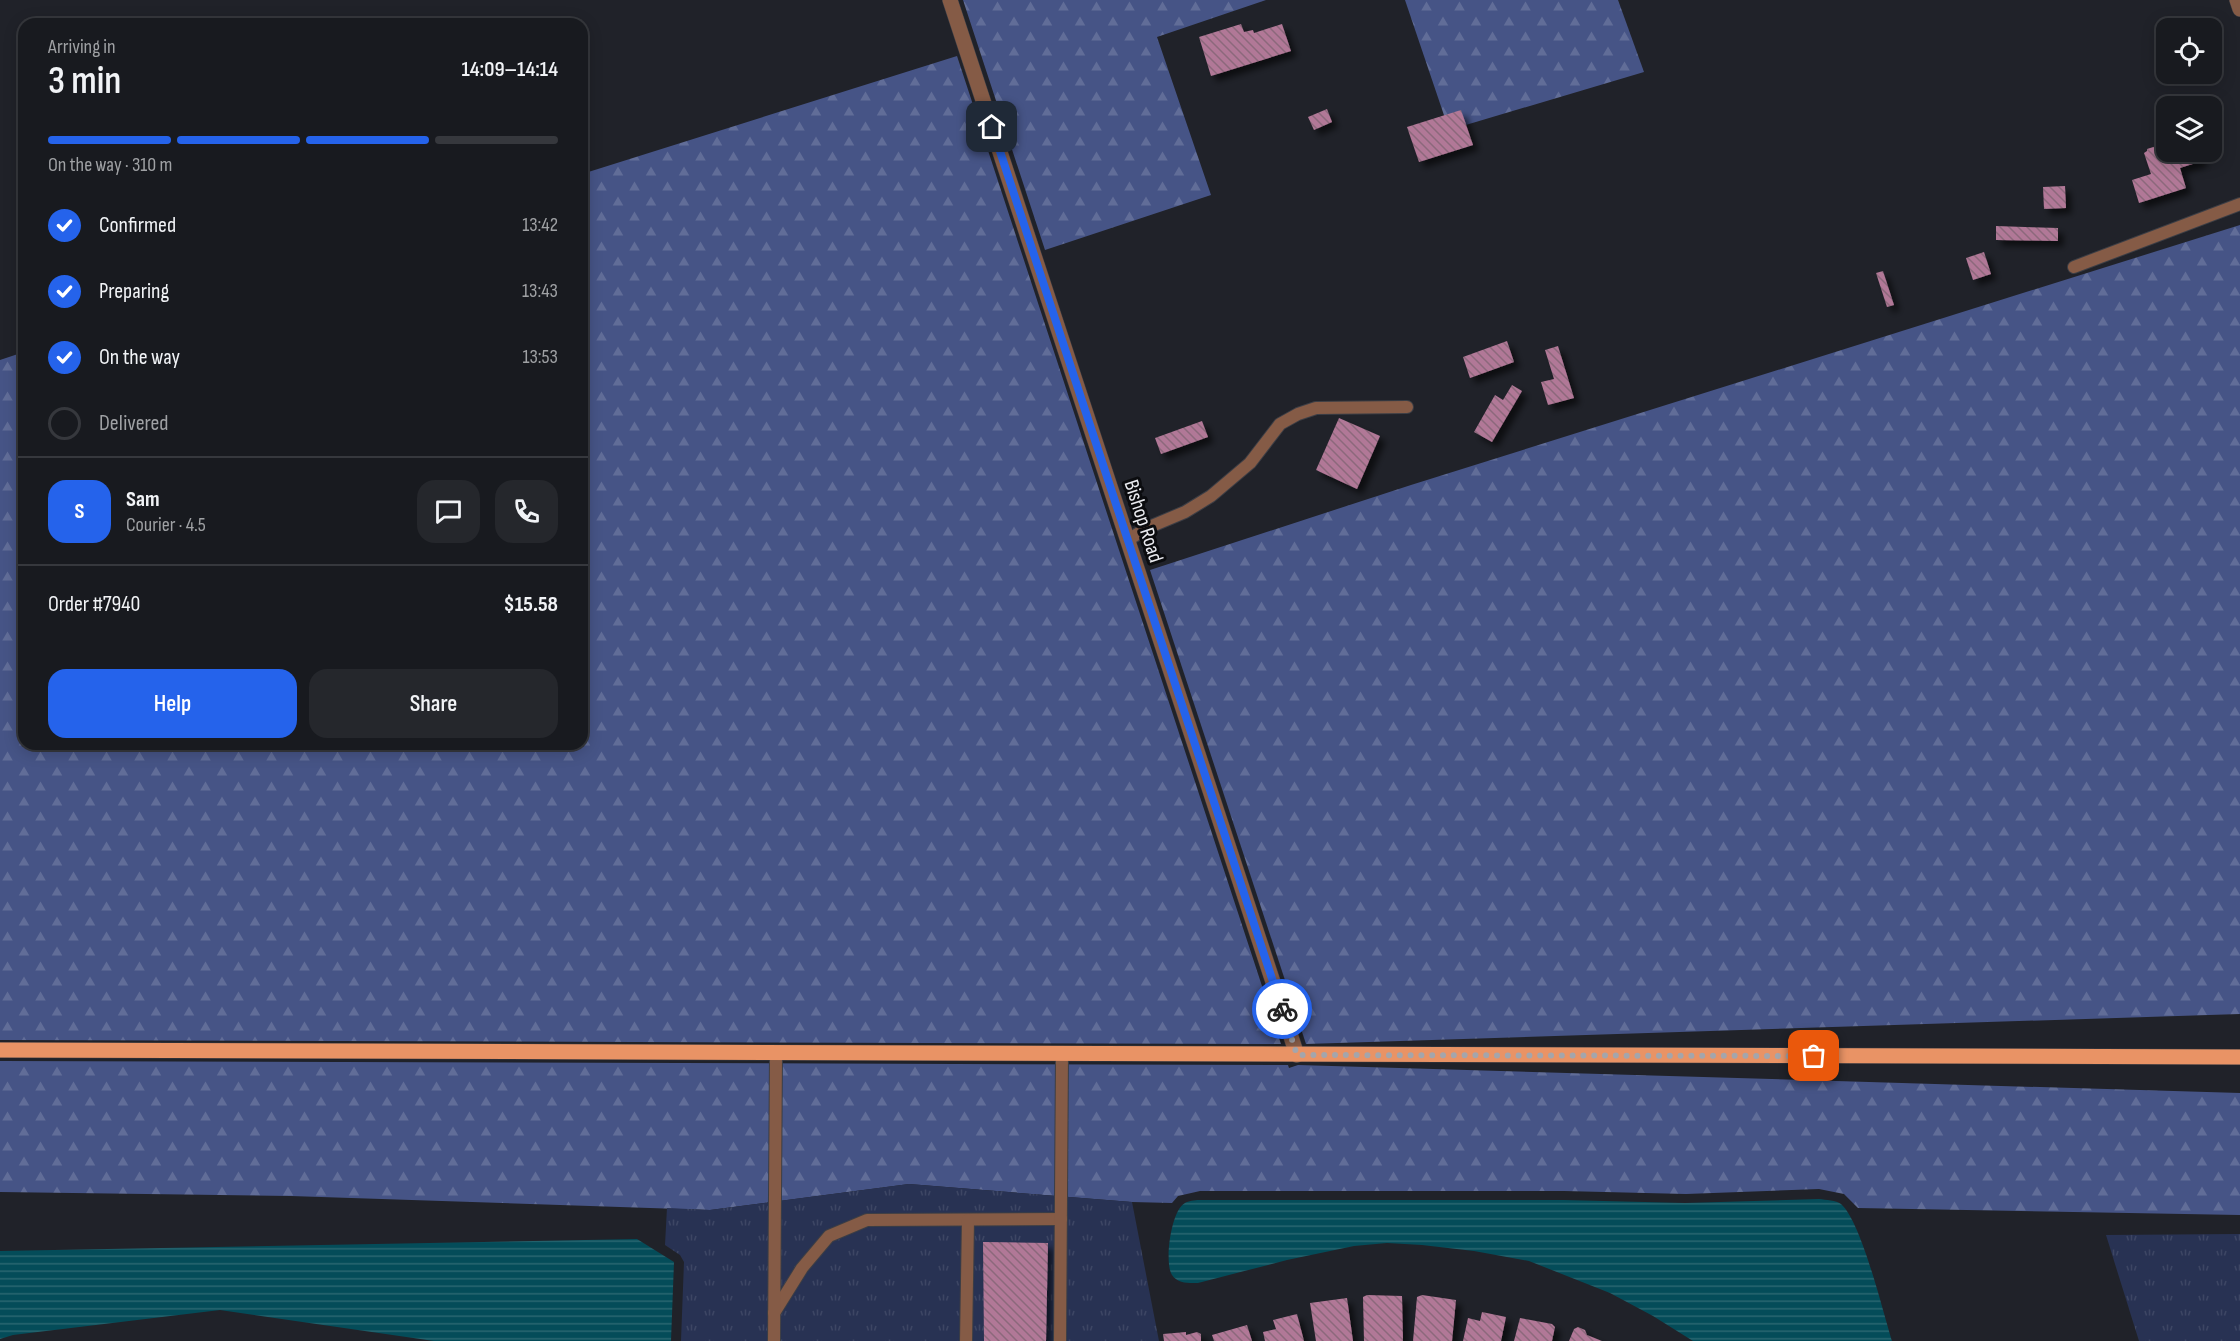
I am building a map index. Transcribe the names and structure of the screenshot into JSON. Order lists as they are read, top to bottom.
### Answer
{
  "streets": {
    "street": ["Bishop Road"]
  },
  "page": {
    "heading": ["3 min", "Arriving in", "14:09–14:14"],
    "panel": [
      "Sam",
      "Courier · 4.5",
      "Order #7940",
      "$15.58"
    ],
    "bar": "On the way · 310 m",
    "list": [
      ["Confirmed", "13:42"],
      ["Preparing", "13:43"],
      ["On the way", "13:53"],
      "Delivered"
    ],
    "round": "S",
    "buttons": ["Help", "Share"]
  }
}
